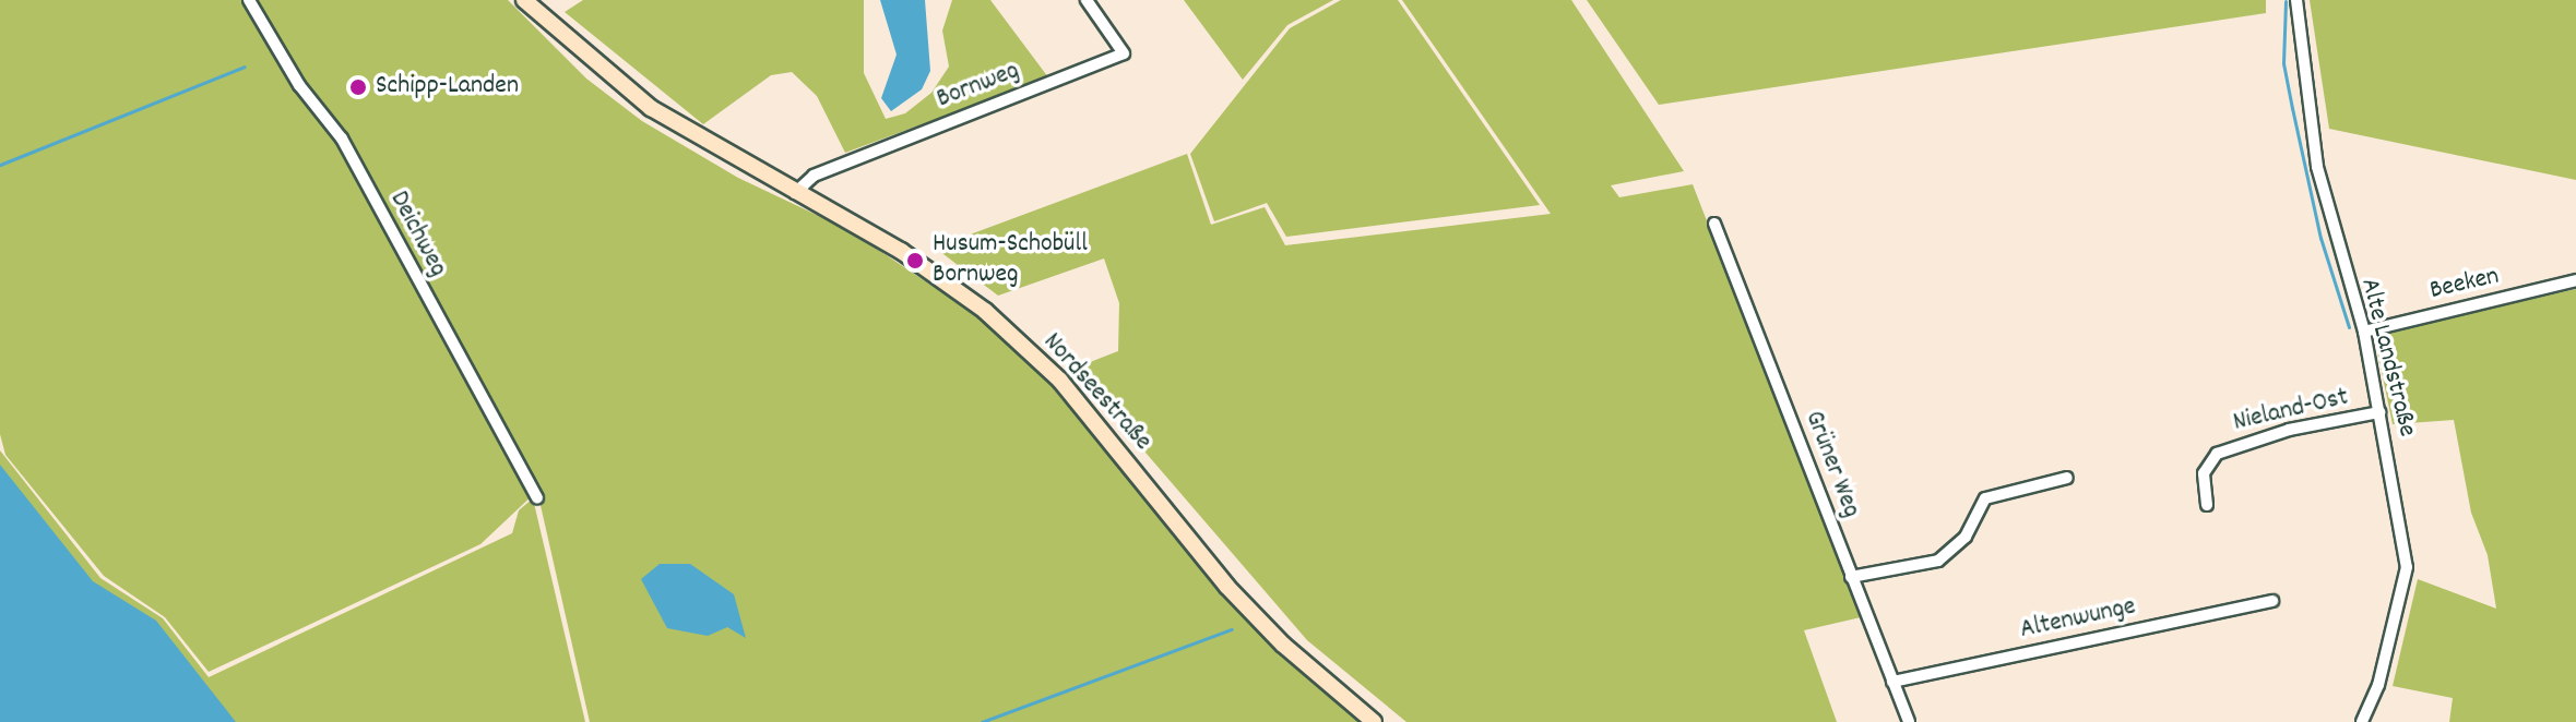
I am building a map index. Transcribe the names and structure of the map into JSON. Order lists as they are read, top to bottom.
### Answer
{
  "streets": {
    "main road": ["Nordseestraße"],
    "street": [
      "Bornweg",
      "Deichweg",
      "Beeken",
      "Alte Landstraße",
      "Nieland-Ost",
      "Grüner Weg",
      "Altenwunge"
    ]
  },
  "crossings": [
    ["Bornweg", "Nordseestraße"],
    ["Beeken", "Alte Landstraße"],
    ["Alte Landstraße", "Nieland-Ost"],
    ["Grüner Weg", "Altenwunge"]
  ],
  "places": ["Schipp-Landen", "Husum-Schobüll Bornweg"]
}
